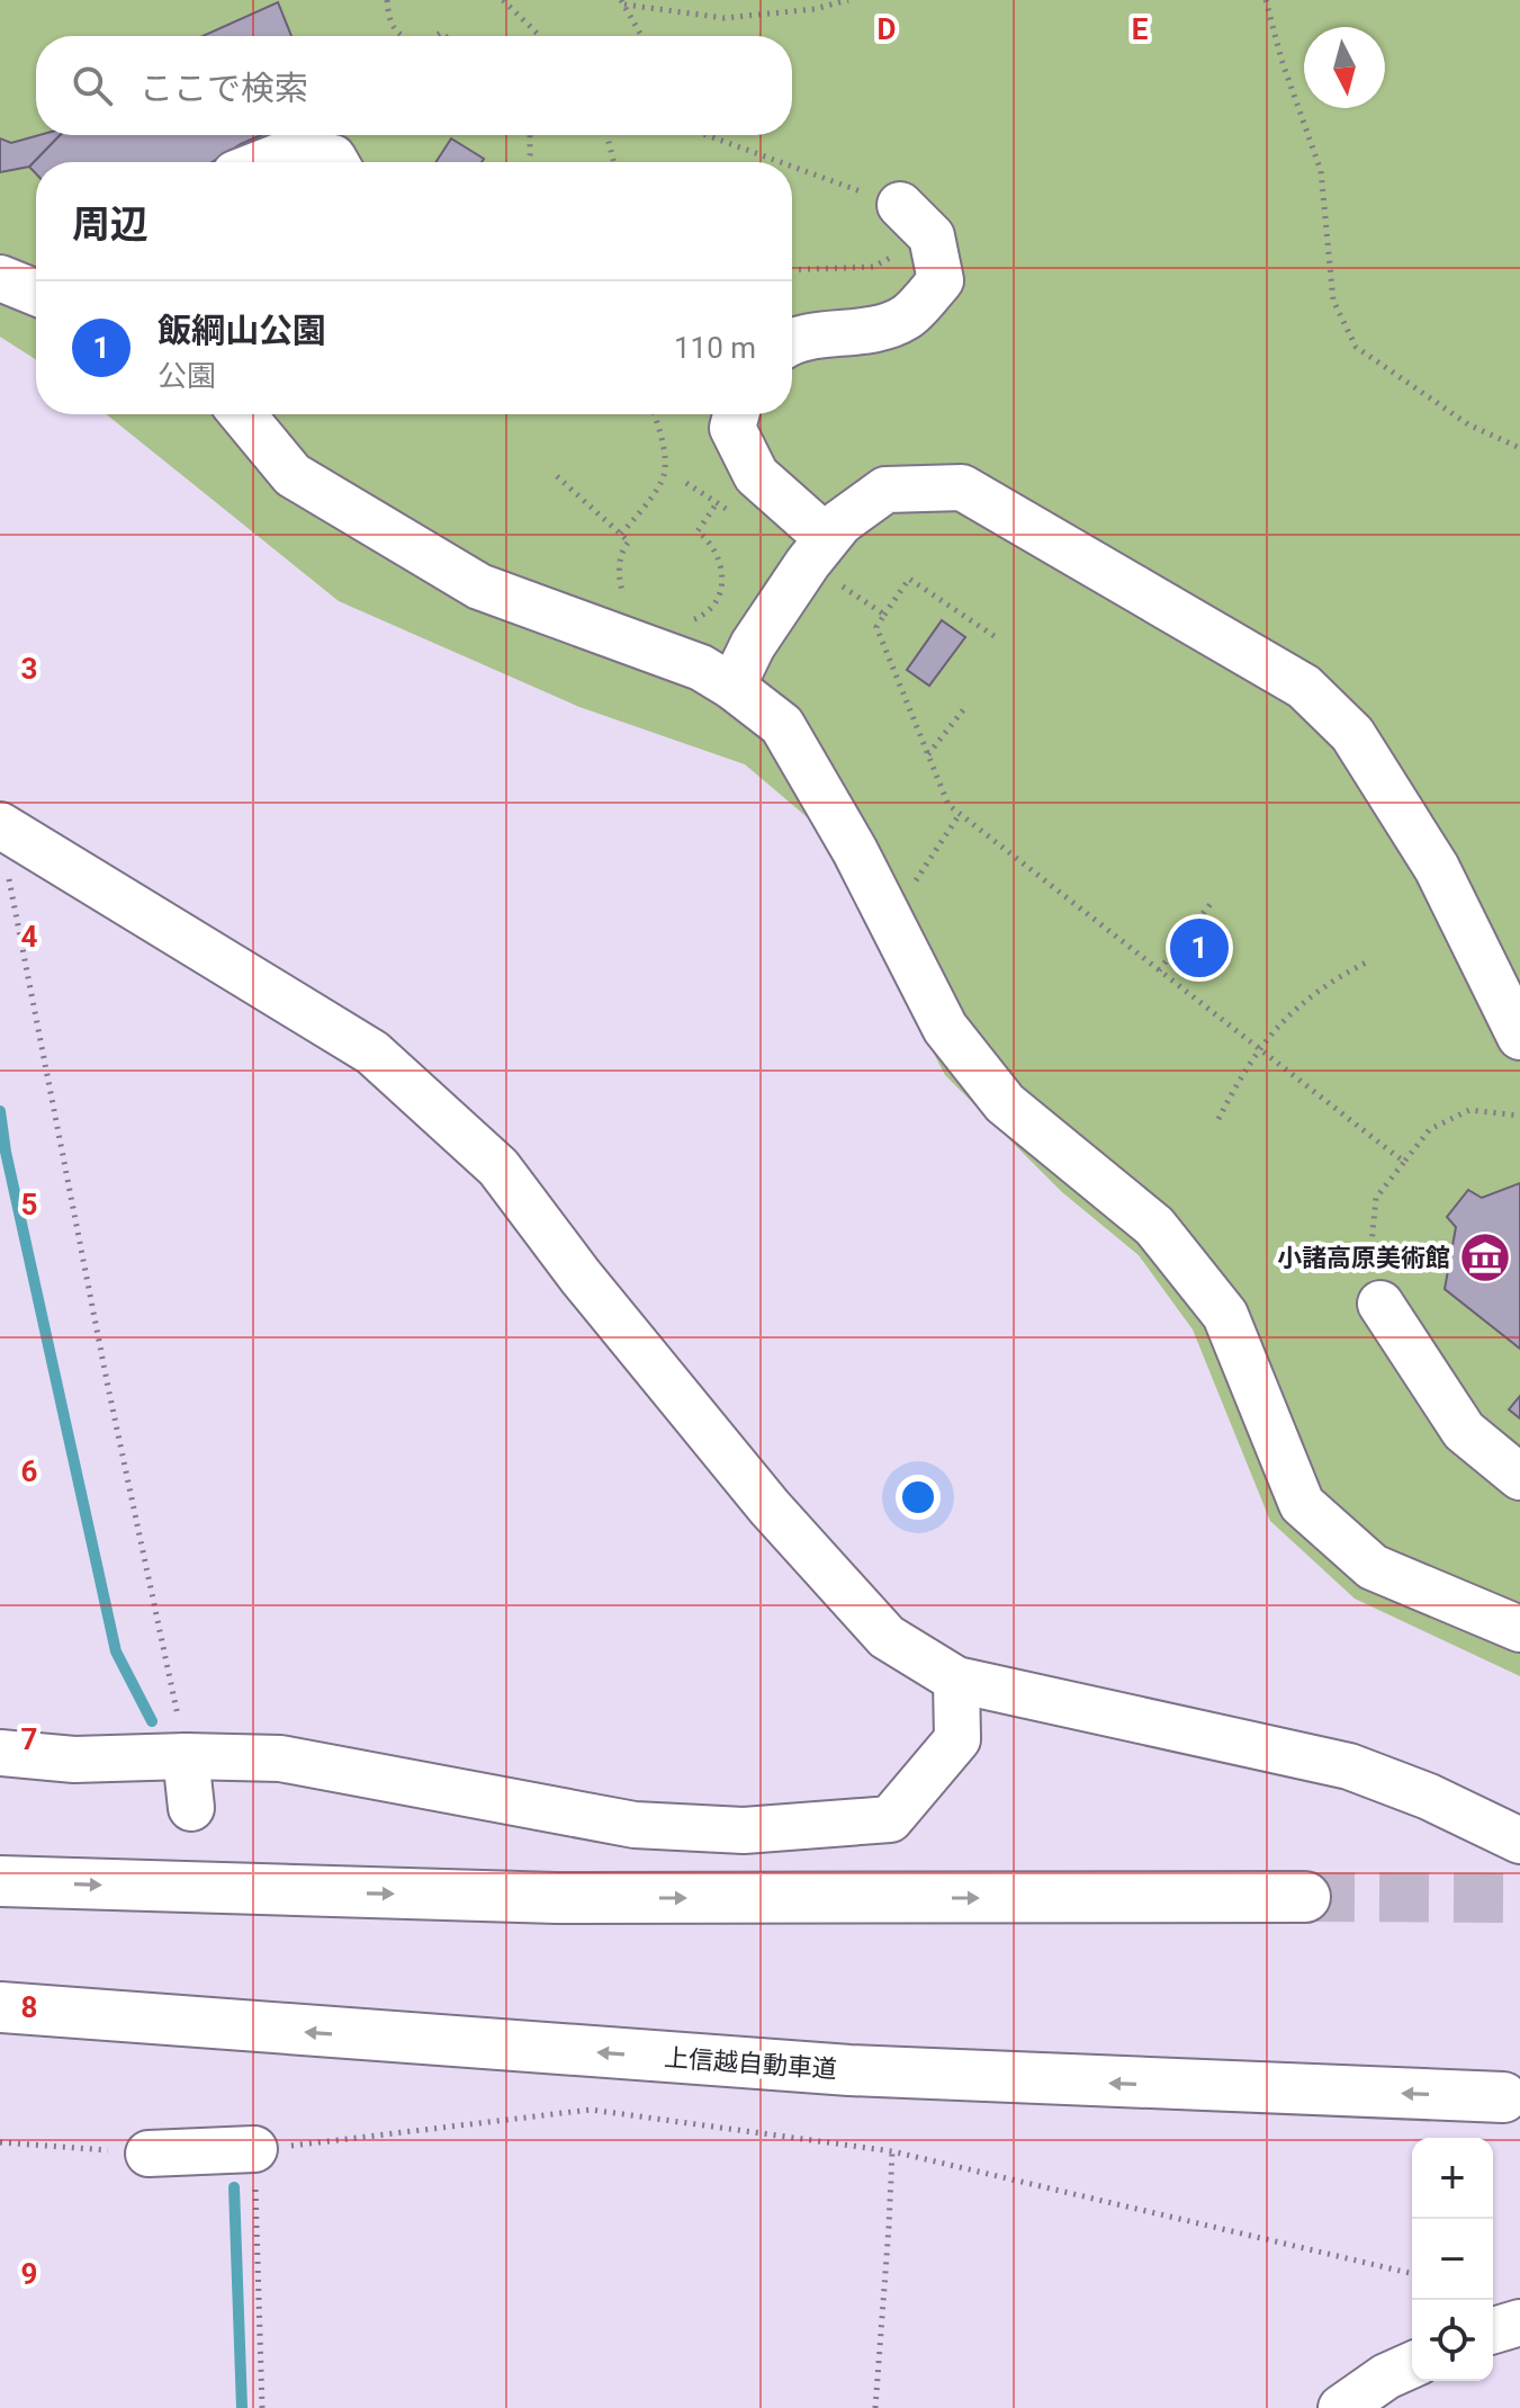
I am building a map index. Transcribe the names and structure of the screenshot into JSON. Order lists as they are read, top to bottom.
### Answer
{
  "streets": {
    "highway": ["上信越自動車道"]
  },
  "places": {
    "museum": ["小諸高原美術館"]
  },
  "north": "bottom",
  "page": {
    "search": "ここで検索",
    "heading": "周辺",
    "list": [
      {
        "mark": "1",
        "name": "飯綱山公園",
        "note": "公園",
        "value": "110 m"
      }
    ],
    "pins": "1",
    "map_buttons": ["+", "−"]
  },
  "grid": {
    "columns": ["D", "E"],
    "rows": [
      "3",
      "4",
      "5",
      "6",
      "7",
      "8",
      "9"
    ]
  }
}
